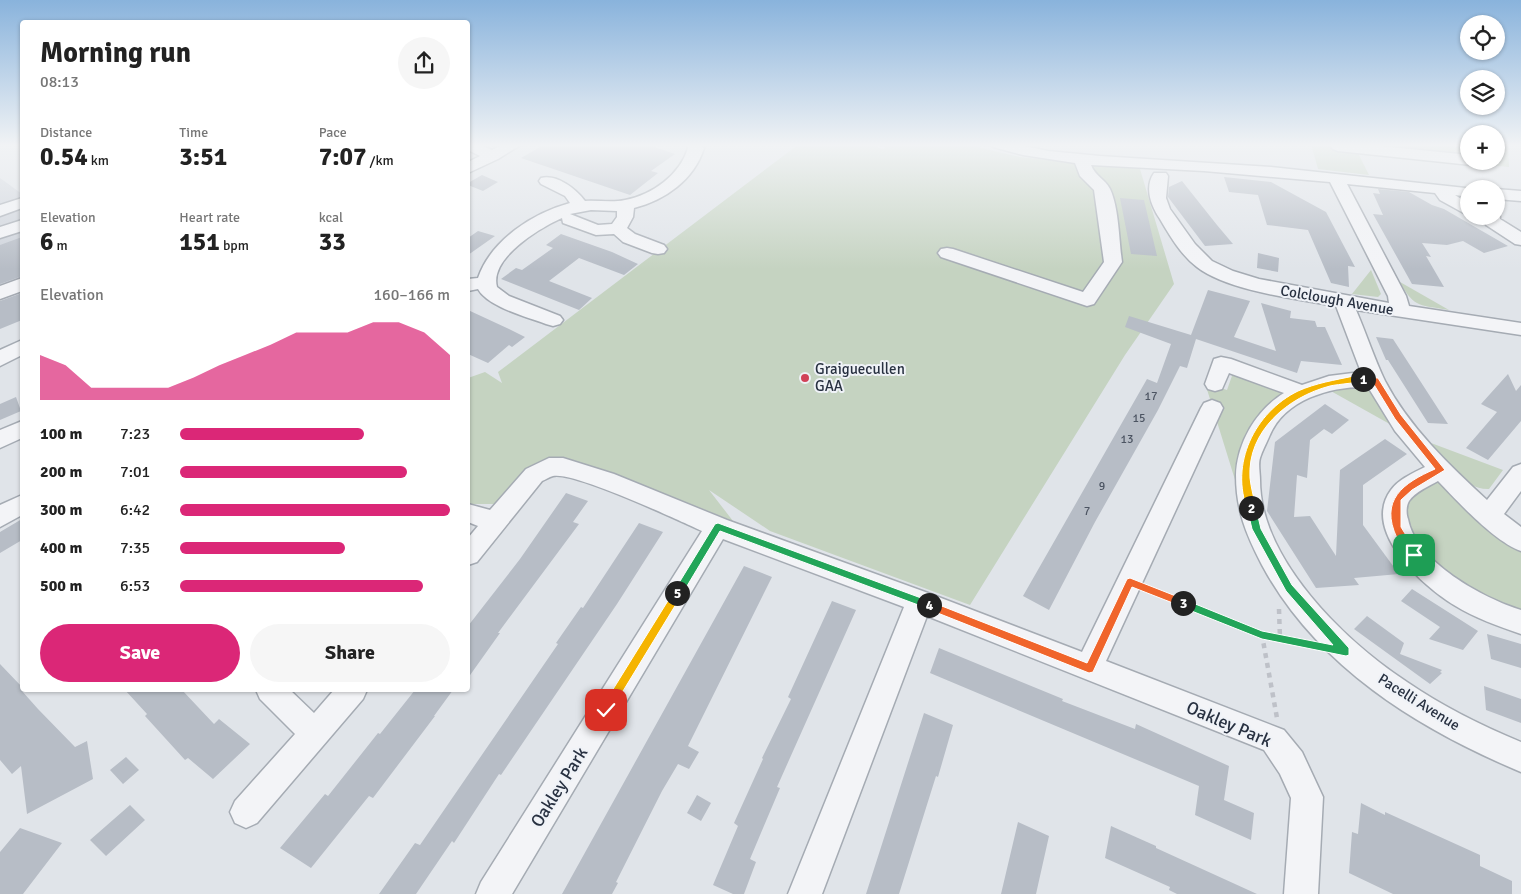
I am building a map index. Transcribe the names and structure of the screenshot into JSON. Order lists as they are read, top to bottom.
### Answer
{
  "streets": {
    "street": ["Colclough Avenue", "Pacelli Avenue", "Oakley Park"]
  },
  "places": ["Graiguecullen GAA"],
  "house_numbers": [
    "17",
    "15",
    "13",
    "9",
    "7"
  ],
  "page": {
    "map_buttons": ["+", "−"],
    "heading": ["Morning run", "08:13"],
    "stats": [
      ["Distance", "0.54 km"],
      ["Time", "3:51"],
      ["Pace", "7:07 /km"],
      ["Elevation", "6 m"],
      ["Heart rate", "151 bpm"],
      ["kcal", "33"]
    ],
    "chart": ["Elevation", "160–166 m"],
    "pins": [
      "1",
      "2",
      "5",
      "3",
      "4"
    ],
    "list": [
      {
        "name": "100 m",
        "note": "7:23"
      },
      {
        "name": "200 m",
        "note": "7:01"
      },
      {
        "name": "300 m",
        "note": "6:42"
      },
      {
        "name": "400 m",
        "note": "7:35"
      },
      {
        "name": "500 m",
        "note": "6:53"
      }
    ],
    "buttons": ["Save", "Share"]
  }
}
